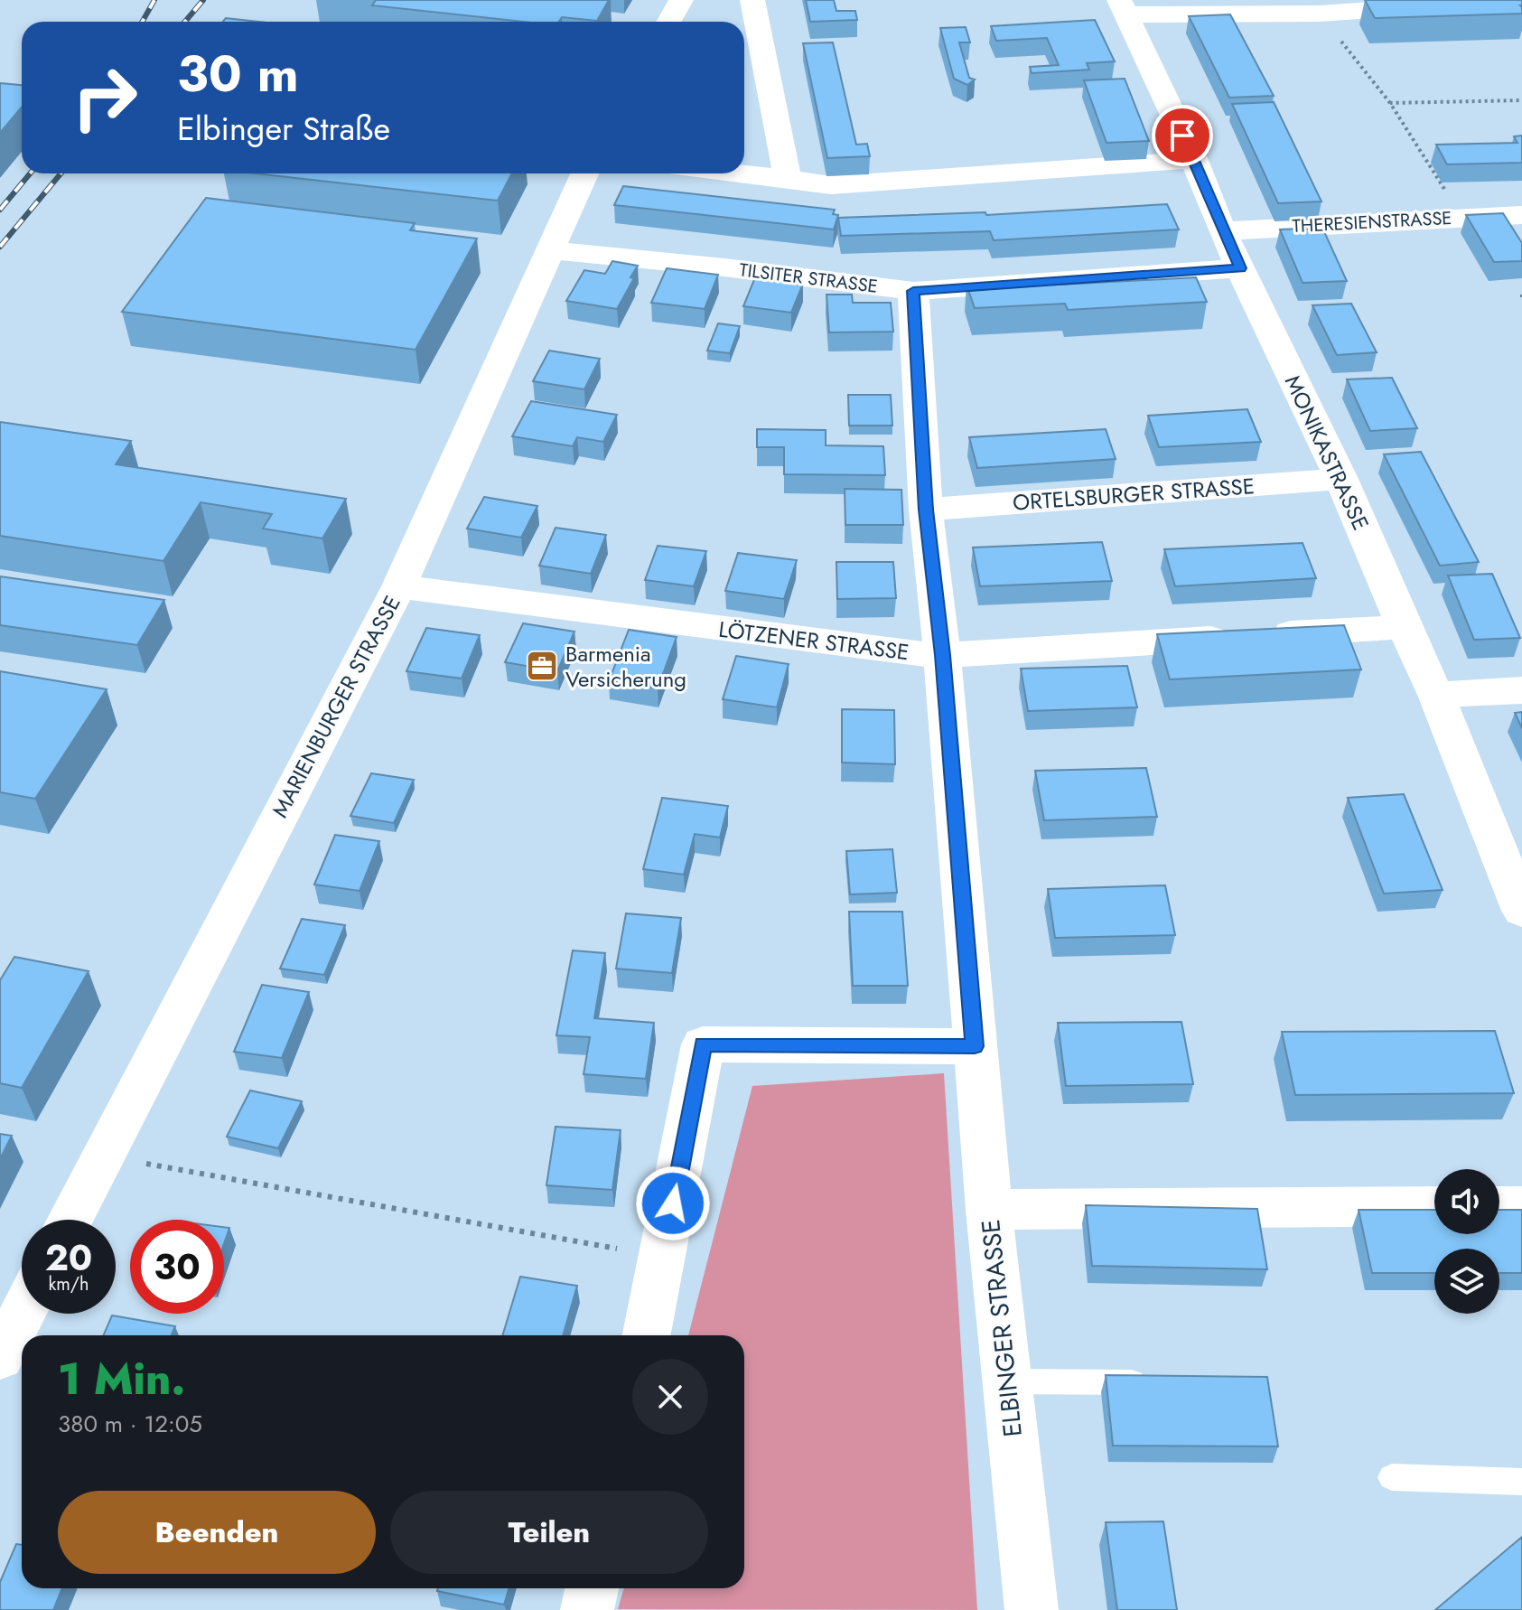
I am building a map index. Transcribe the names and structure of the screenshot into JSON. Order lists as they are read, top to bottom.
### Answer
{
  "streets": {
    "street": [
      "THERESIENSTRASSE",
      "TILSITER STRASSE",
      "MONIKASTRASSE",
      "ORTELSBURGER STRASSE",
      "LÖTZENER STRASSE",
      "MARIENBURGER STRASSE",
      "ELBINGER STRASSE"
    ]
  },
  "crossings": [
    ["THERESIENSTRASSE", "MONIKASTRASSE"],
    ["TILSITER STRASSE", "MONIKASTRASSE"],
    ["TILSITER STRASSE", "MARIENBURGER STRASSE"],
    ["TILSITER STRASSE", "ELBINGER STRASSE"],
    ["MONIKASTRASSE", "ORTELSBURGER STRASSE"],
    ["MONIKASTRASSE", "LÖTZENER STRASSE"],
    ["ORTELSBURGER STRASSE", "ELBINGER STRASSE"],
    ["LÖTZENER STRASSE", "MARIENBURGER STRASSE"],
    ["LÖTZENER STRASSE", "ELBINGER STRASSE"]
  ],
  "places": {
    "office": ["Barmenia Versicherung"]
  },
  "page": {
    "turn": ["30 m", "Elbinger Straße"],
    "speed": "20 km/h",
    "limit": "30",
    "heading": ["1 Min.", "380 m · 12:05"],
    "buttons": ["Beenden", "Teilen"]
  }
}
